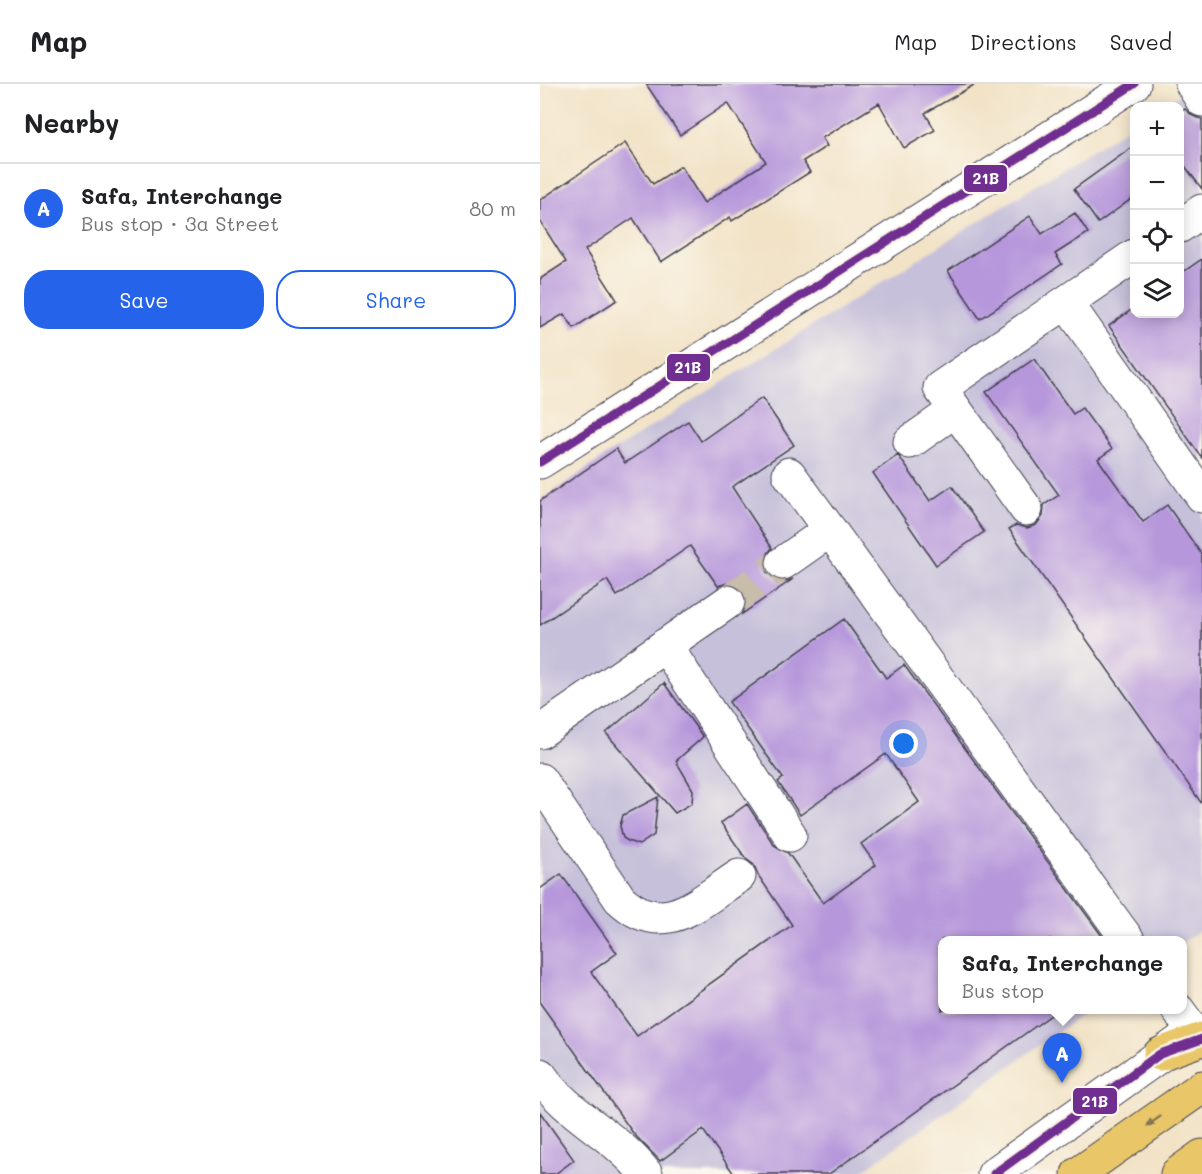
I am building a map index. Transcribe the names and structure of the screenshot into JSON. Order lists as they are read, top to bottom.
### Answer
{
  "lines": ["transit line 21B"],
  "page": {
    "header": "Map",
    "nav": ["Map", "Directions", "Saved"],
    "heading": "Nearby",
    "map_buttons": ["+", "−"],
    "list": [
      {
        "mark": "A",
        "name": "Safa, Interchange",
        "note": "Bus stop · 3a Street",
        "value": "80 m"
      }
    ],
    "buttons": ["Save", "Share"],
    "popup": ["Safa, Interchange", "Bus stop"],
    "pins": "A"
  }
}
